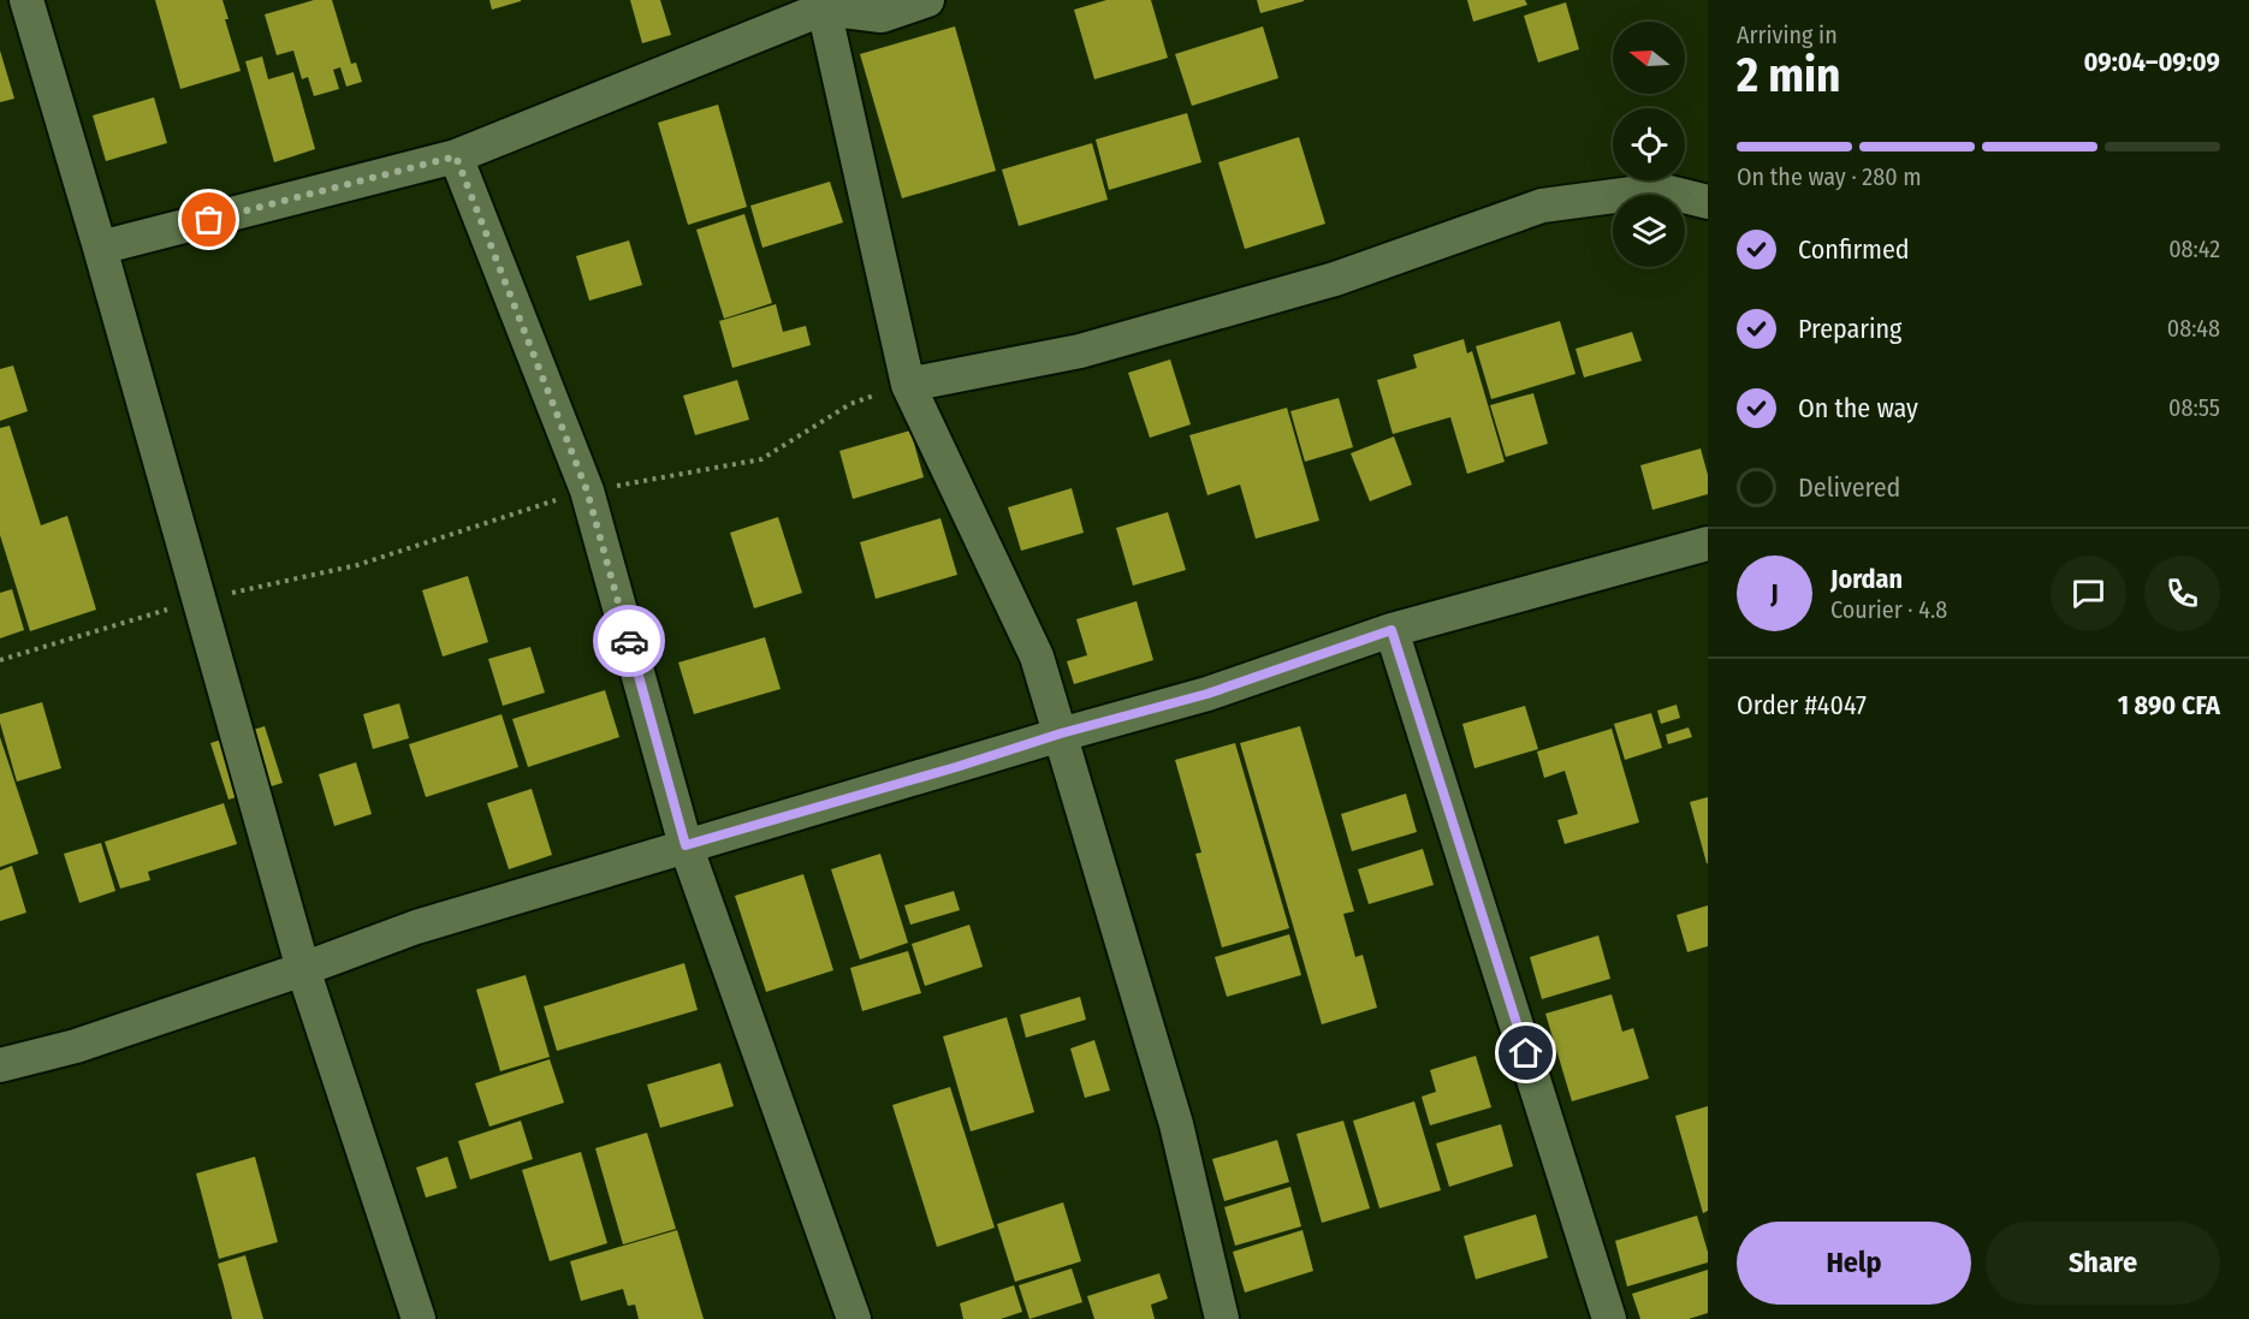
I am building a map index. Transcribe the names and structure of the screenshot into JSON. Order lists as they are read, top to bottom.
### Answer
{
  "north": "left",
  "page": {
    "heading": ["2 min", "Arriving in", "09:04–09:09"],
    "panel": [
      "Jordan",
      "Courier · 4.8",
      "Order #4047",
      "1 890 CFA"
    ],
    "bar": "On the way · 280 m",
    "list": [
      ["Confirmed", "08:42"],
      ["Preparing", "08:48"],
      ["On the way", "08:55"],
      "Delivered"
    ],
    "round": "J",
    "buttons": ["Help", "Share"]
  }
}
